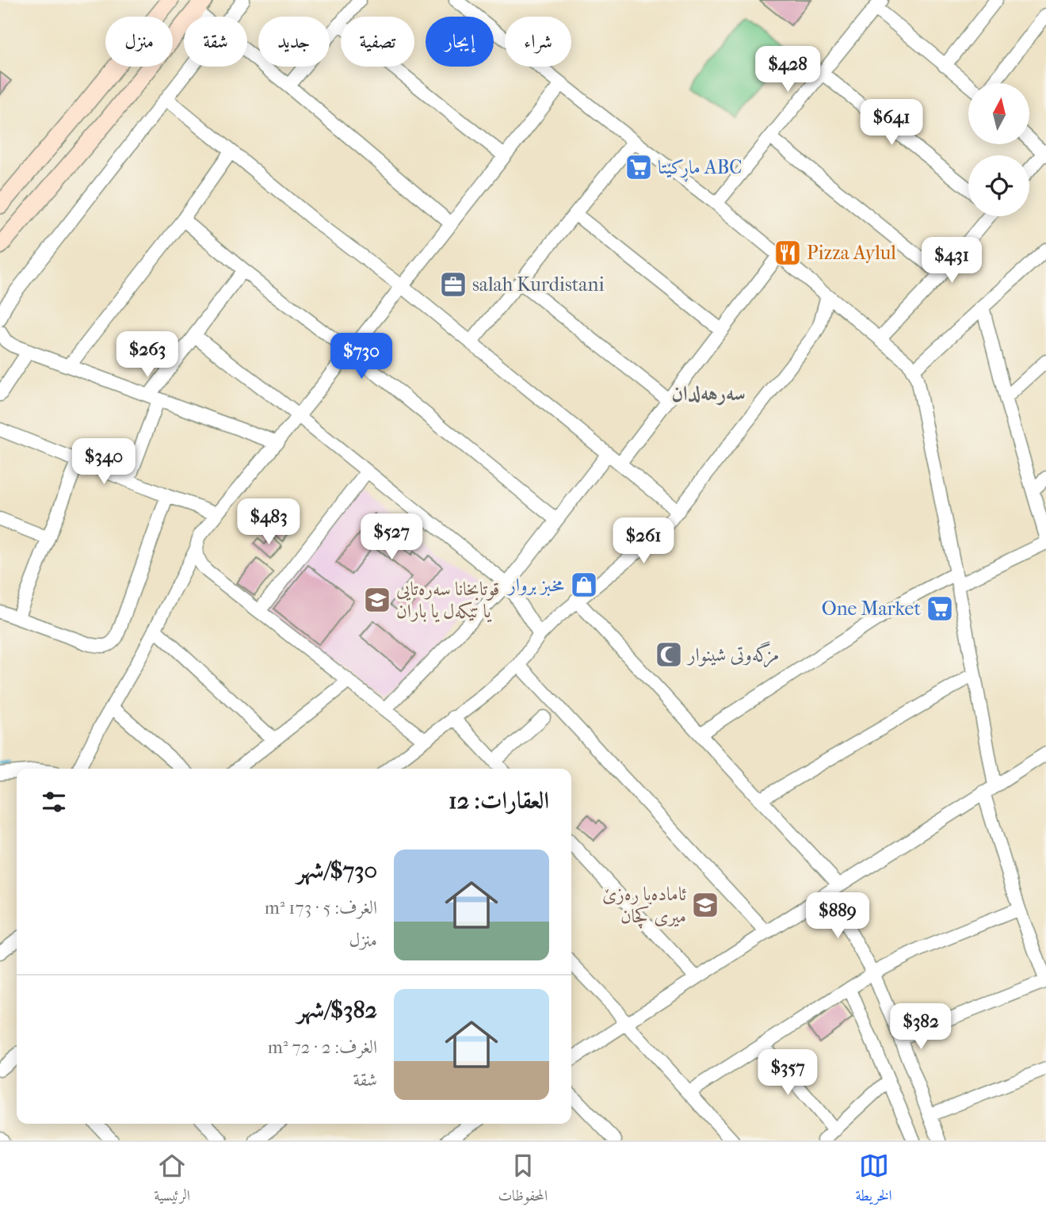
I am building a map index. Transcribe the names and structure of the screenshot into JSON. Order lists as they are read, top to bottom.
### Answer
{
  "districts": ["سەرهەلدان"],
  "places": {
    "supermarket": ["ماڕکێتا ABC", "One Market"],
    "restaurant": ["Pizza Aylul"],
    "office": ["salah Kurdistani"],
    "shop": ["مخبز بروار"],
    "school or university": ["قوتابخانا سەرەتایی یا تێکەل یا باران", "ئامادەيا رەزێ ميرى كچان"],
    "mosque": ["مزگەوتی شينوار"]
  },
  "north": "top",
  "page": {
    "chip": [
      "شراء",
      "إيجار",
      "تصفية",
      "جديد",
      "شقة",
      "منزل"
    ],
    "price": [
      "$428",
      "$641",
      "$431",
      "$263",
      "$730",
      "$340",
      "$483",
      "$527",
      "$261",
      "$889",
      "$382",
      "$357"
    ],
    "heading": "العقارات: 12",
    "list": [
      {
        "name": "$730/شهر",
        "note": "الغرف: 5 · 173 m² · منزل"
      },
      {
        "name": "$382/شهر",
        "note": "الغرف: 2 · 72 m² · شقة"
      }
    ],
    "tabs": ["الخريطة", "المحفوظات", "الرئيسية"]
  }
}
